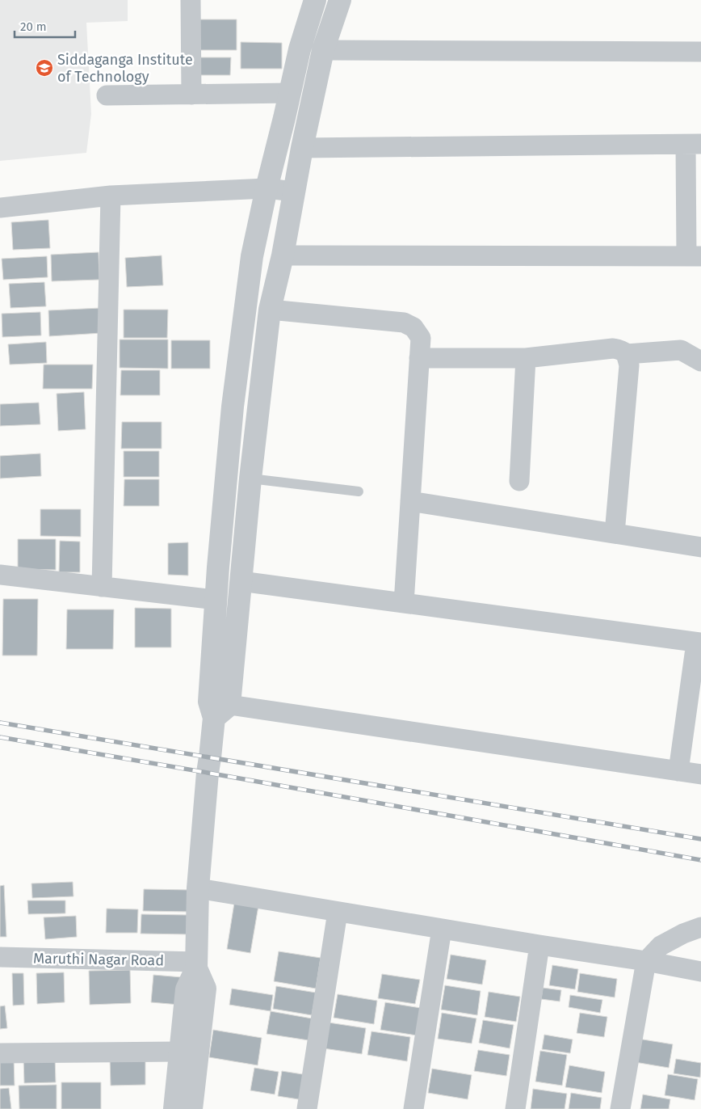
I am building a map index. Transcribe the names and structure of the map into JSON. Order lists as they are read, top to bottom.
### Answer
{
  "streets": {
    "street": ["Maruthi Nagar Road"]
  },
  "places": {
    "school or university": ["Siddaganga Institute of Technology"]
  },
  "scale_bar": "20 m"
}
